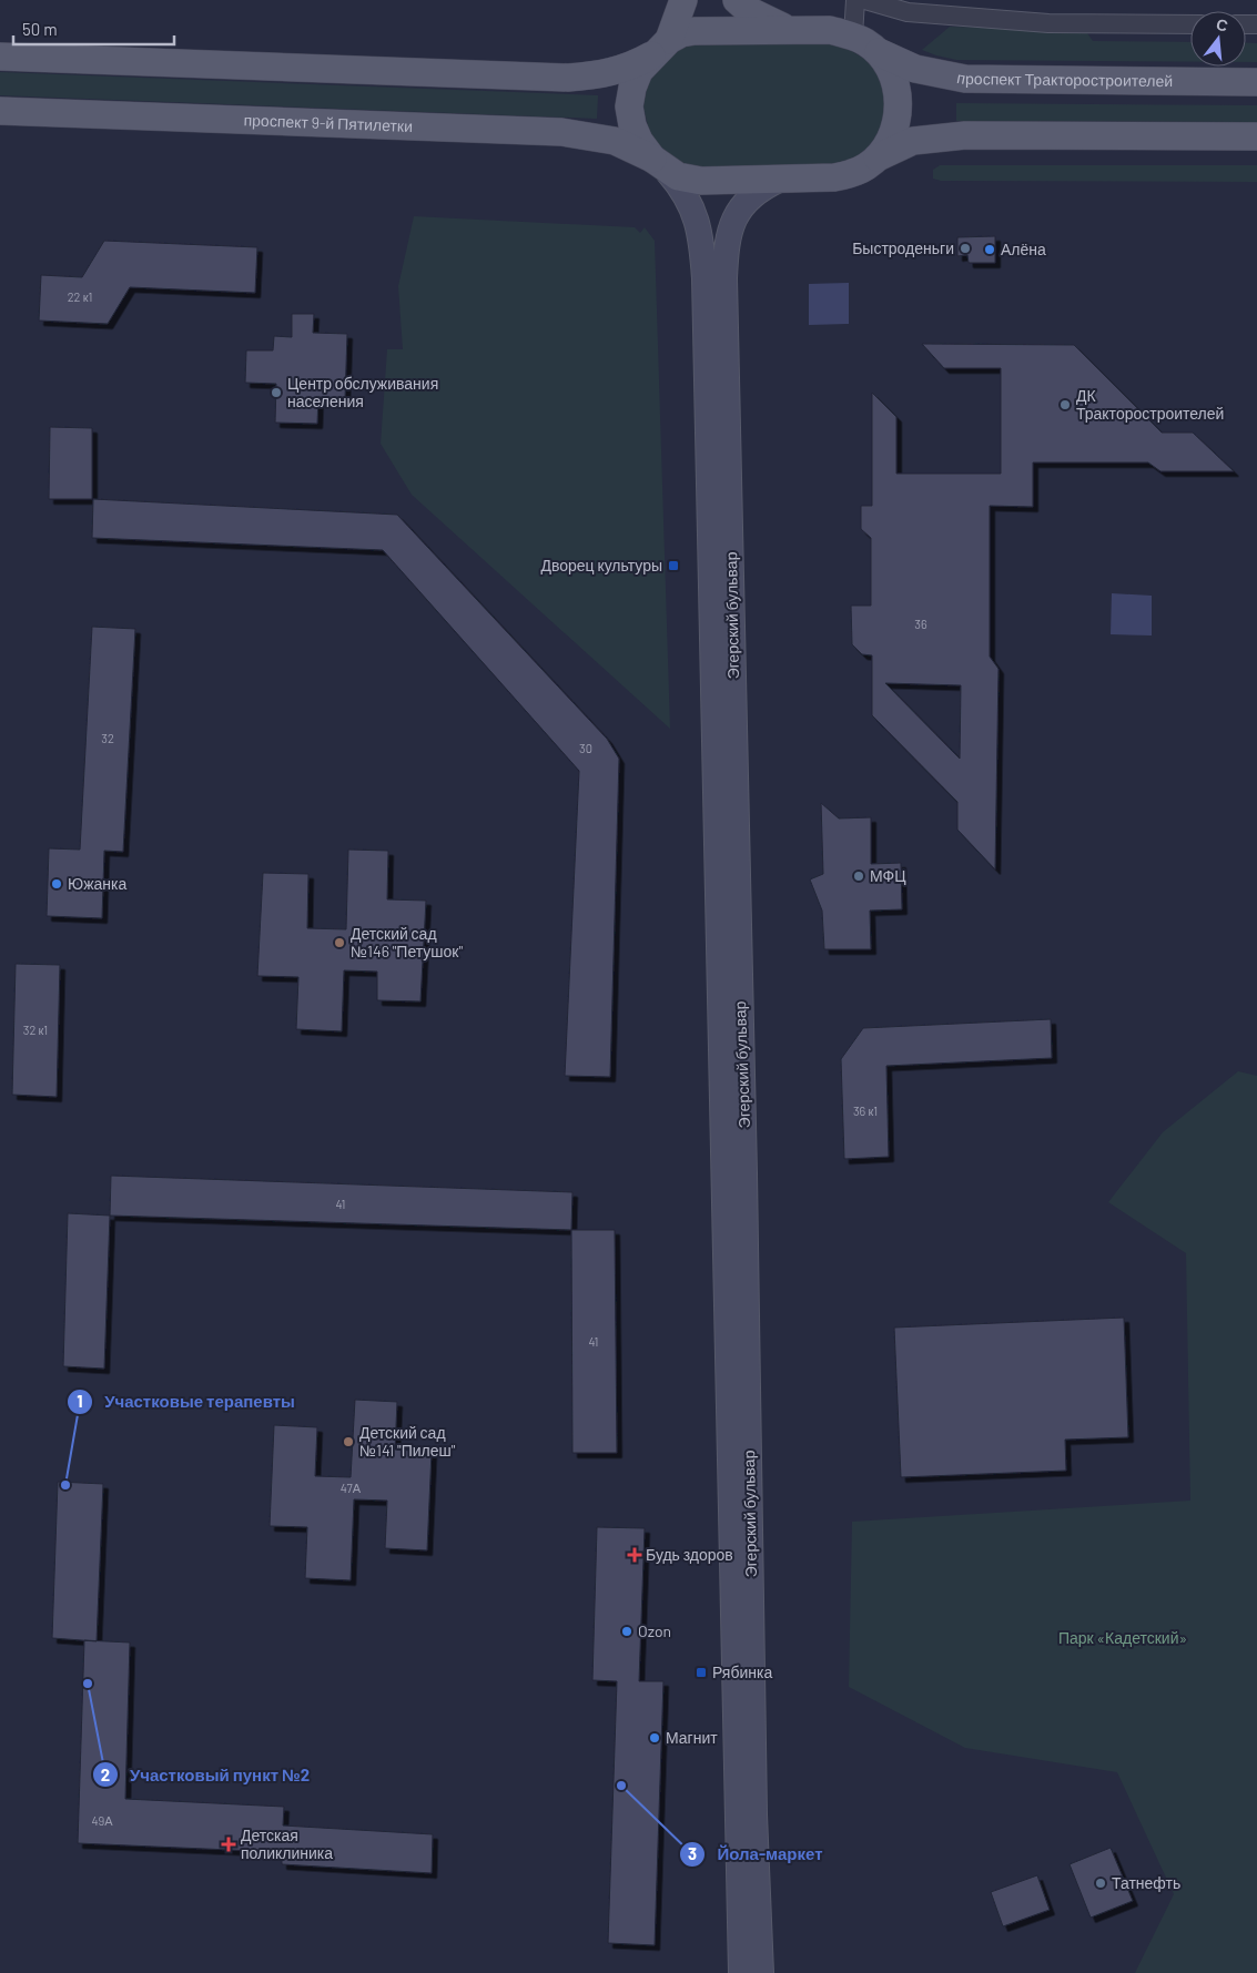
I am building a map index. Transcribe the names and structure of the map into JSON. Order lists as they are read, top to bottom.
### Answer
{
  "streets": {
    "main road": ["проспект Тракторостроителей", "проспект 9-й Пятилетки", "Эгерский бульвар"]
  },
  "crossings": [
    ["проспект 9-й Пятилетки", "Эгерский бульвар"]
  ],
  "parks": ["Парк «Кадетский»"],
  "places": {
    "other": [
      "Быстроденьги",
      "Алёна",
      "Центр обслуживания населения",
      "ДК Тракторостроителей",
      "МФЦ",
      "Южанка",
      "Детский сад №146 \"Петушок\"",
      "Детский сад №141 \"Пилеш\"",
      "Участковые терапевты",
      "Ozon",
      "Участковый пункт №2",
      "Магнит",
      "Йола-маркет",
      "Татнефть"
    ],
    "transit": ["Дворец культуры", "Рябинка"],
    "health": ["Будь здоров", "Детская поликлиника"]
  },
  "house_numbers": [
    "22 к1",
    "36",
    "32",
    "30",
    "32 к1",
    "36 к1",
    "41",
    "41",
    "47А",
    "49А"
  ],
  "scale_bar": "50 m",
  "north": "top"
}
